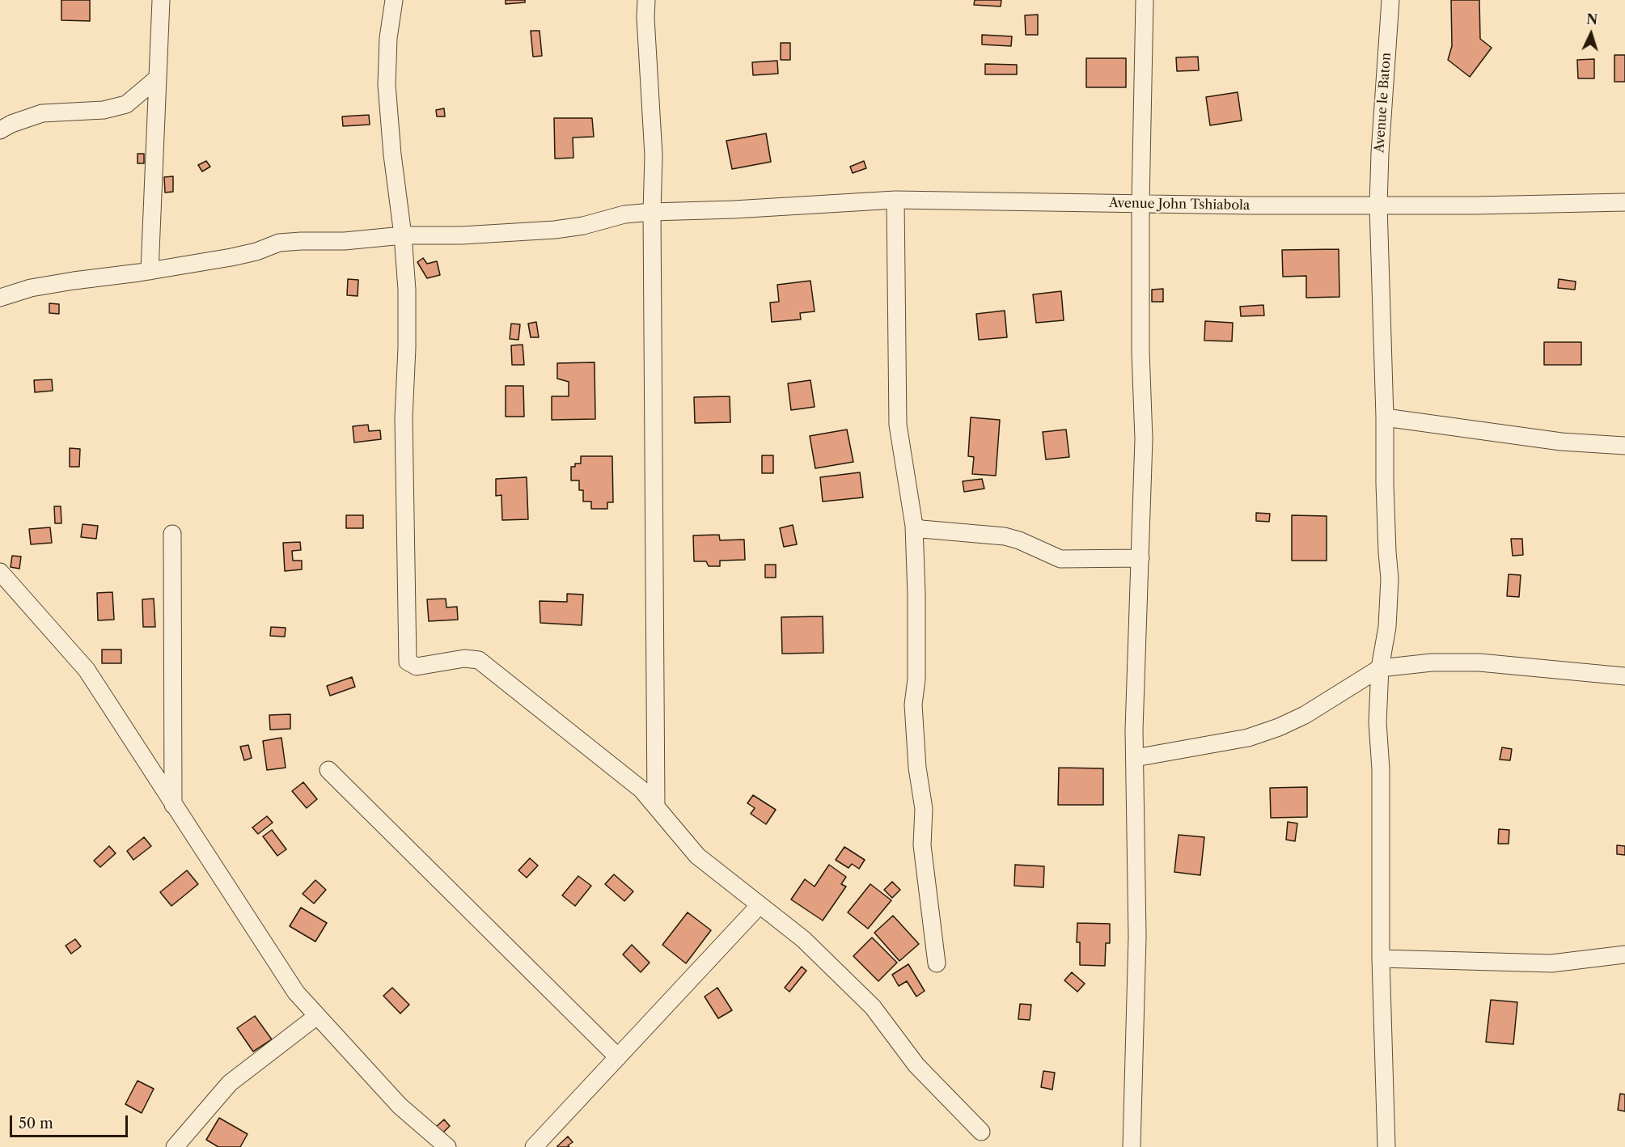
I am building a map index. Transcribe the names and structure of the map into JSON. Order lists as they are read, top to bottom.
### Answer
{
  "streets": {
    "street": ["Avenue le Baton", "Avenue John Tshiabola"]
  },
  "crossings": [
    ["Avenue le Baton", "Avenue John Tshiabola"]
  ],
  "scale_bar": "50 m",
  "north": "top"
}
